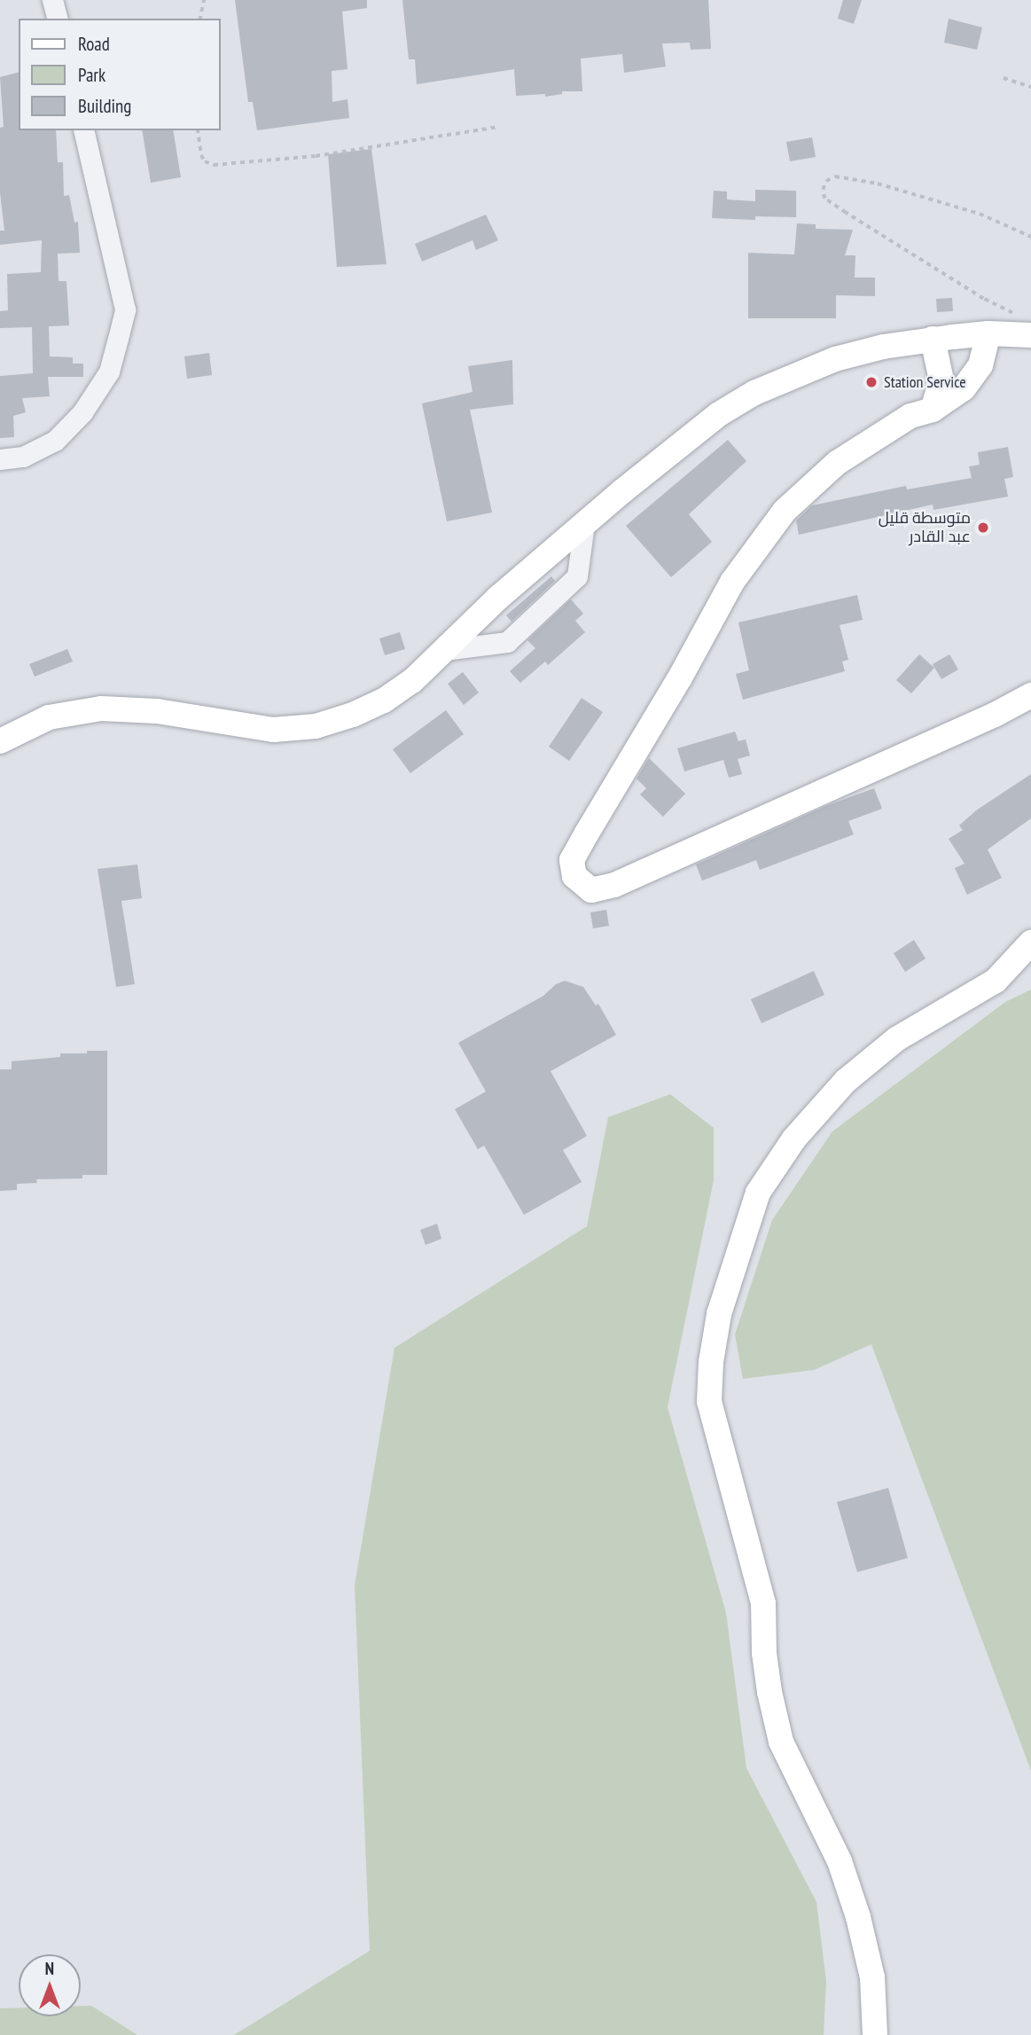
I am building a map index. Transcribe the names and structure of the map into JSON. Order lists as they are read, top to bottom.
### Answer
{
  "places": ["Station Service", "متوسطة قليل عبد القادر"],
  "legend": ["Road", "Park", "Building"],
  "north": "top"
}
